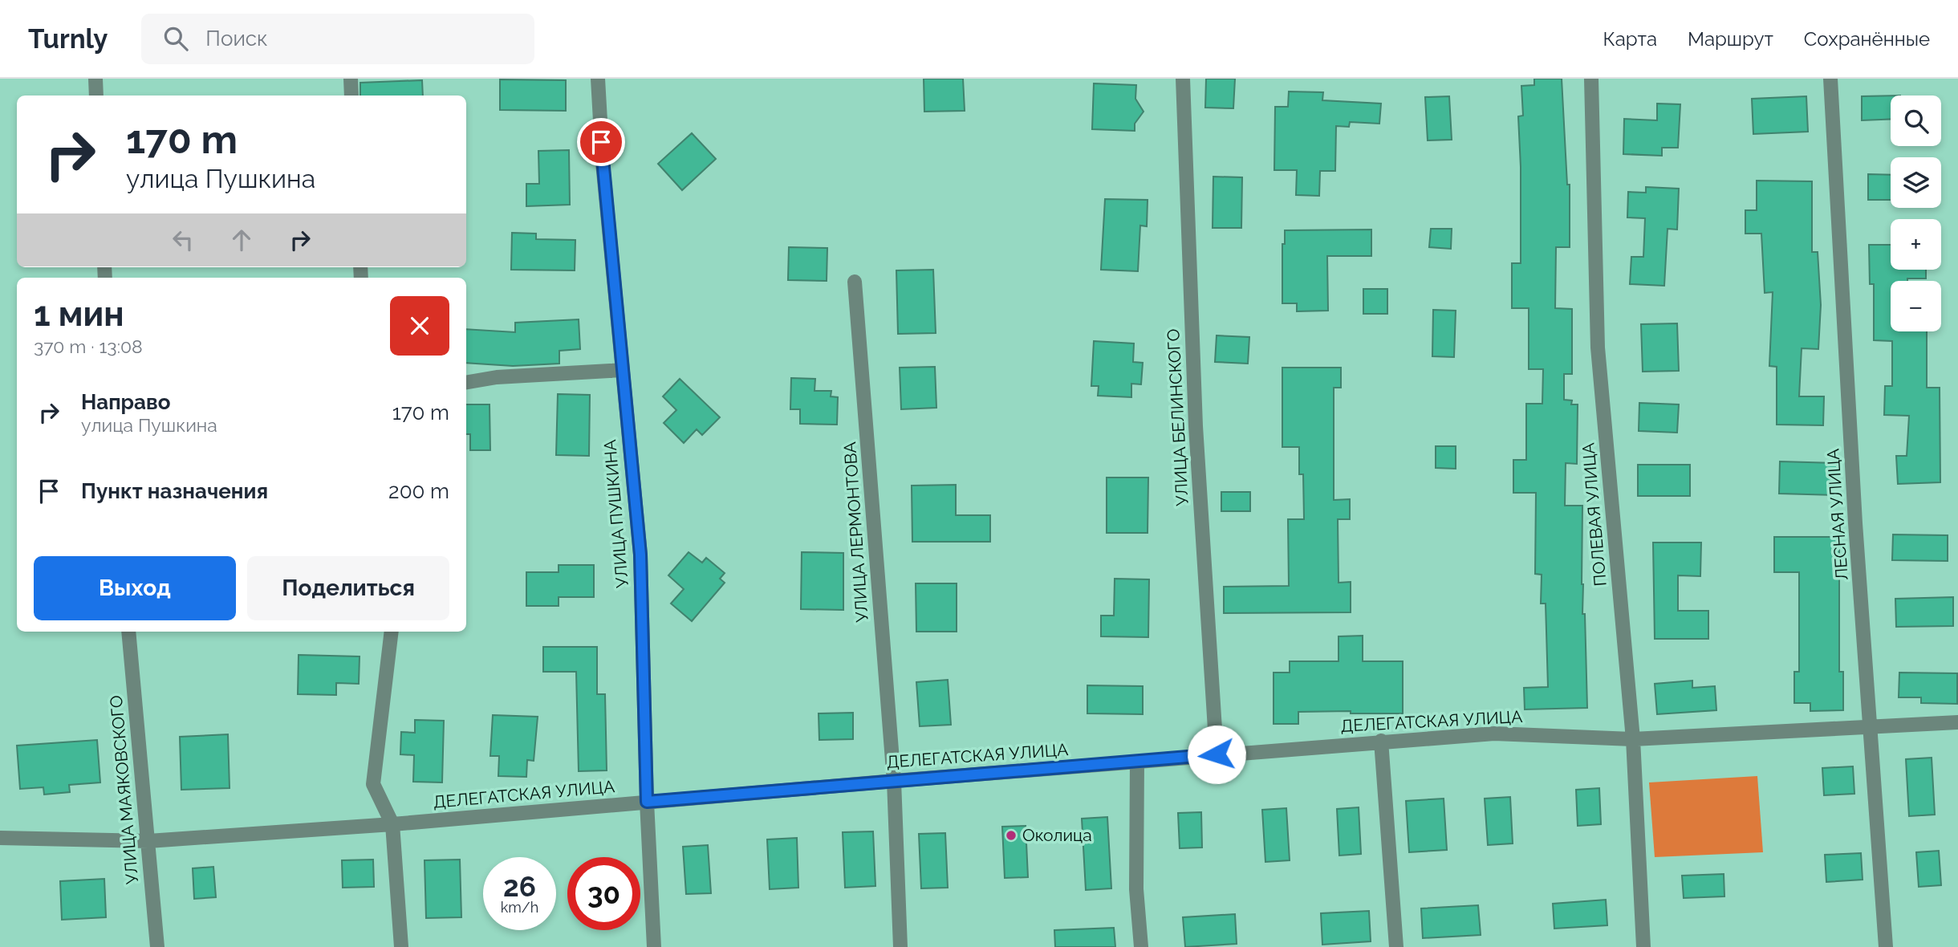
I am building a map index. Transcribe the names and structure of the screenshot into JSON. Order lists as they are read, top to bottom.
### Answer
{
  "streets": {
    "street": [
      "УЛИЦА БЕЛИНСКОГО",
      "УЛИЦА ПУШКИНА",
      "ПОЛЕВАЯ УЛИЦА",
      "ЛЕСНАЯ УЛИЦА",
      "УЛИЦА ЛЕРМОНТОВА",
      "ДЕЛЕГАТСКАЯ УЛИЦА",
      "УЛИЦА МАЯКОВСКОГО"
    ]
  },
  "crossings": [
    ["УЛИЦА БЕЛИНСКОГО", "ДЕЛЕГАТСКАЯ УЛИЦА"],
    ["УЛИЦА ПУШКИНА", "ДЕЛЕГАТСКАЯ УЛИЦА"],
    ["ПОЛЕВАЯ УЛИЦА", "ДЕЛЕГАТСКАЯ УЛИЦА"],
    ["ЛЕСНАЯ УЛИЦА", "ДЕЛЕГАТСКАЯ УЛИЦА"],
    ["УЛИЦА ЛЕРМОНТОВА", "ДЕЛЕГАТСКАЯ УЛИЦА"],
    ["ДЕЛЕГАТСКАЯ УЛИЦА", "УЛИЦА МАЯКОВСКОГО"]
  ],
  "places": ["Околица"],
  "page": {
    "header": "Turnly",
    "search": "Поиск",
    "nav": ["Карта", "Маршрут", "Сохранённые"],
    "map_buttons": ["+", "−"],
    "turn": ["170 m", "улица Пушкина"],
    "heading": ["1 мин", "370 m · 13:08"],
    "list": [
      {
        "name": "Направо",
        "note": "улица Пушкина",
        "value": "170 m"
      },
      {
        "name": "Пункт назначения",
        "value": "200 m"
      }
    ],
    "buttons": ["Выход", "Поделиться"],
    "speed": "26 km/h",
    "limit": "30"
  }
}
